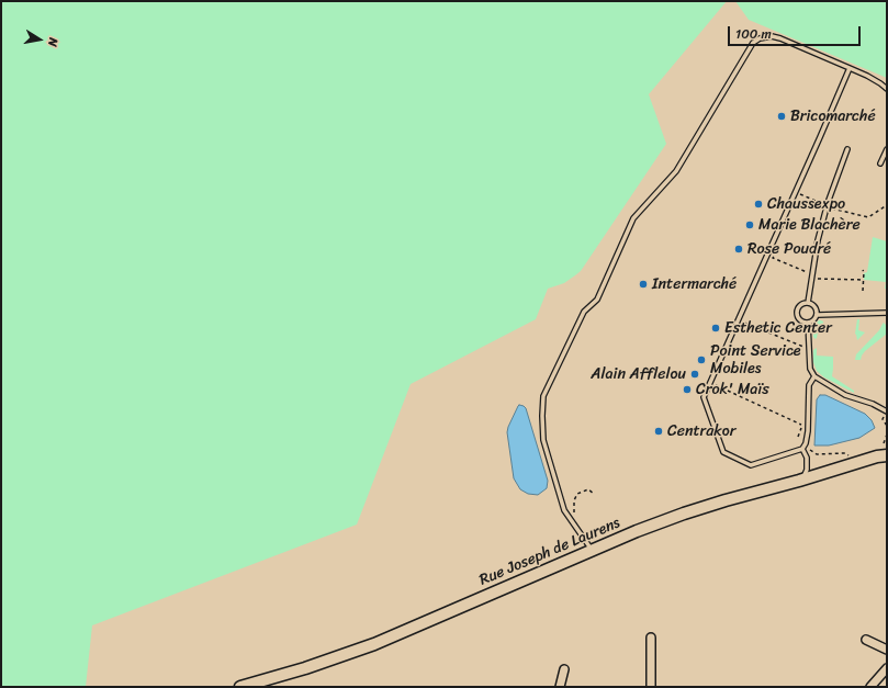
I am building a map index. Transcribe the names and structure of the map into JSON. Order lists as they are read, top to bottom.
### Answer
{
  "streets": {
    "main road": ["Rue Joseph de Laurens"]
  },
  "places": [
    "Bricomarché",
    "Chaussexpo",
    "Marie Blachère",
    "Rose Poudré",
    "Intermarché",
    "Esthetic Center",
    "Point Service Mobiles",
    "Alain Afflelou",
    "Crok' Maïs",
    "Centrakor"
  ],
  "scale_bar": "100 m",
  "north": "right"
}
